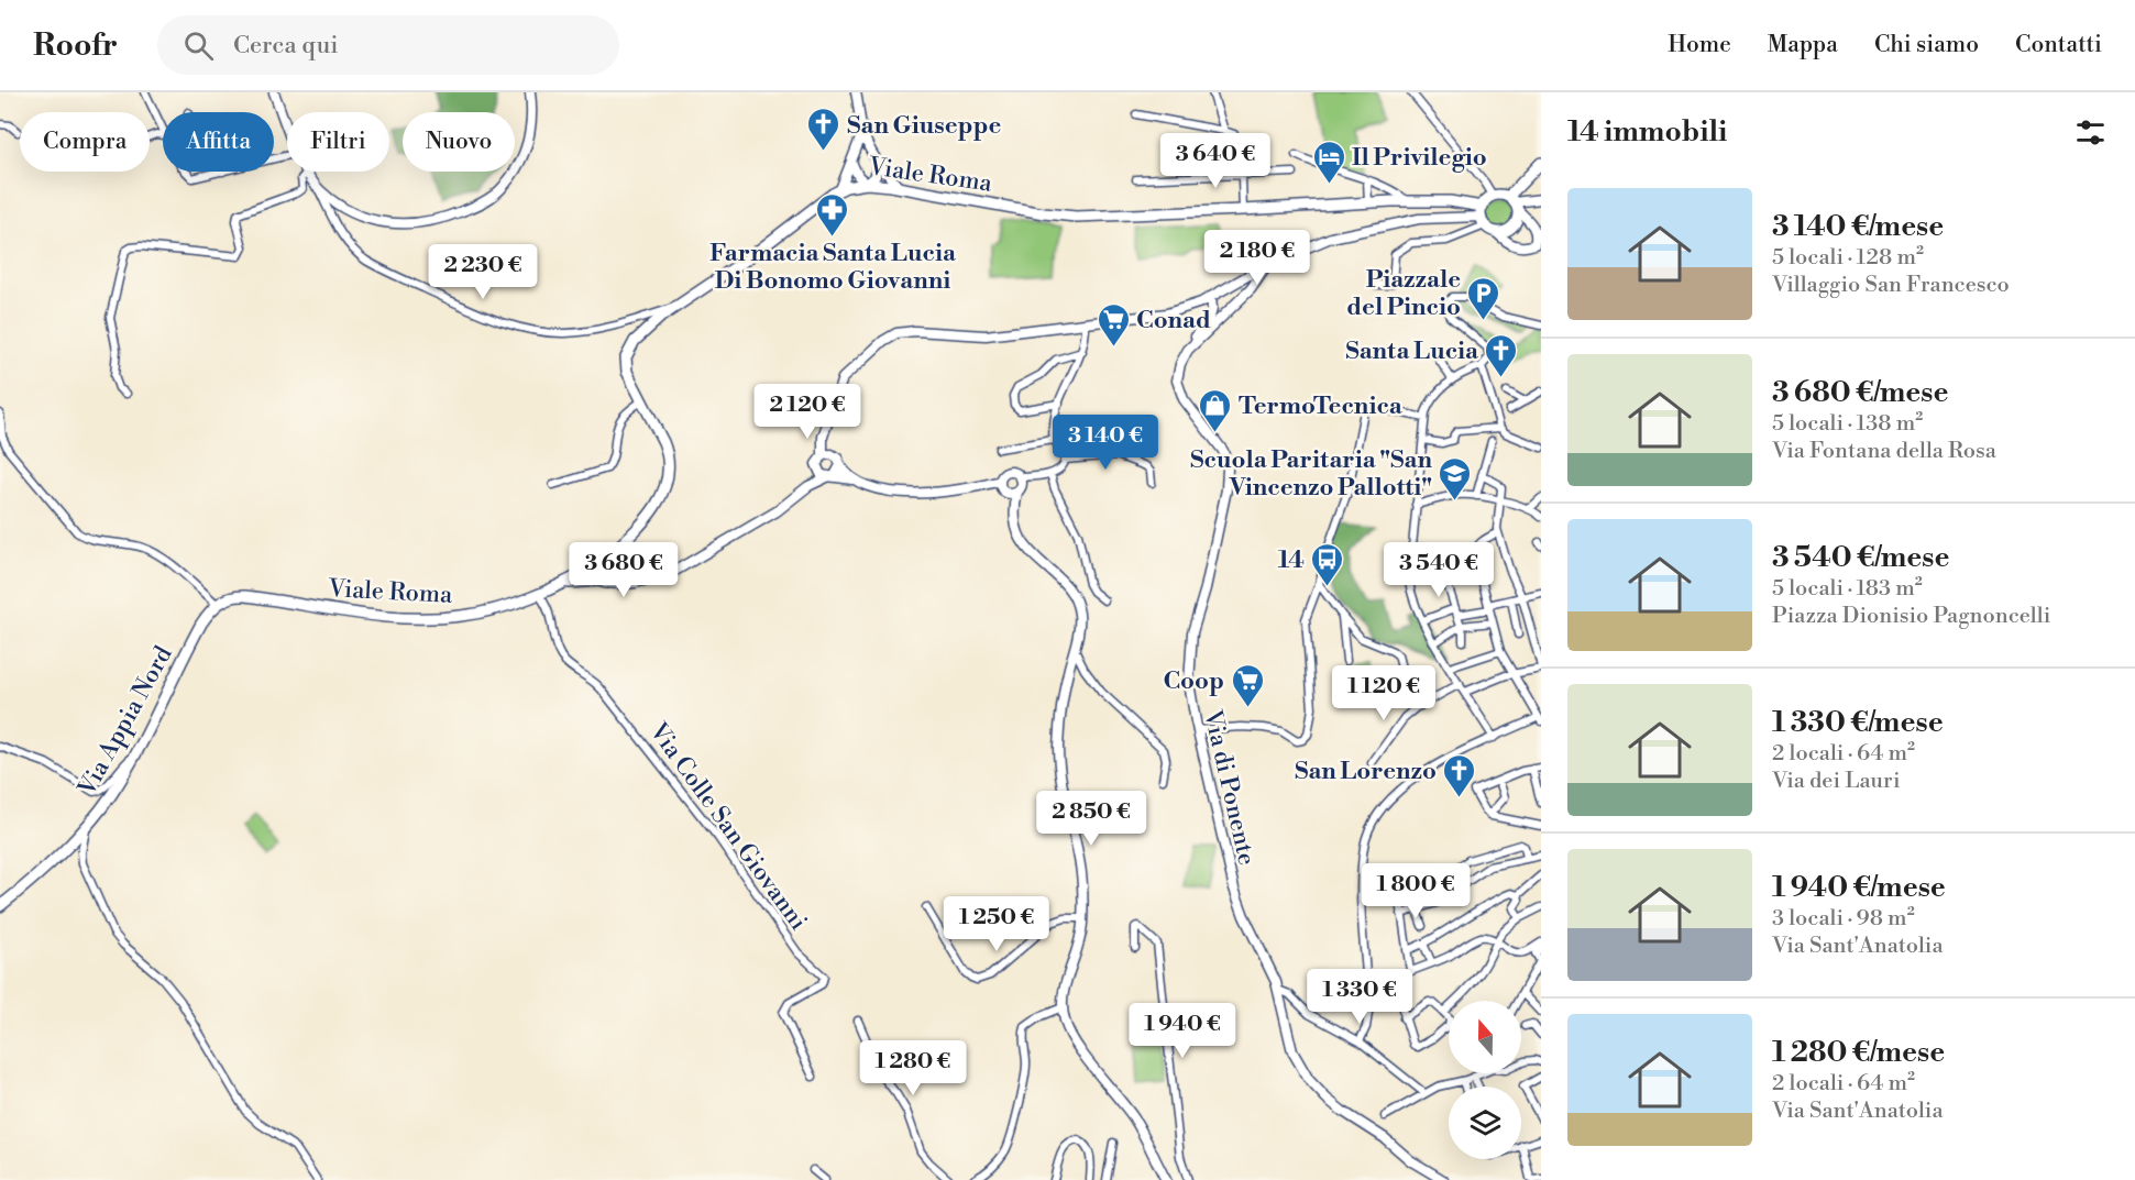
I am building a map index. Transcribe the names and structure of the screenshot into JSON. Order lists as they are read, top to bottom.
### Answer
{
  "streets": {
    "main road": ["Viale Roma", "Via Appia Nord", "Via di Ponente"],
    "street": ["Via Colle San Giovanni"]
  },
  "crossings": [
    ["Viale Roma", "Via Appia Nord"],
    ["Viale Roma", "Via Colle San Giovanni"]
  ],
  "places": {
    "church": ["San Giuseppe", "Santa Lucia", "San Lorenzo"],
    "hotel": ["Il Privilegio"],
    "pharmacy": ["Farmacia Santa Lucia Di Bonomo Giovanni"],
    "parking": ["Piazzale del Pincio"],
    "supermarket": ["Conad", "Coop"],
    "shop": ["TermoTecnica"],
    "school or university": ["Scuola Paritaria \"San Vincenzo Pallotti\""],
    "bus stop": ["14"]
  },
  "north": "top",
  "page": {
    "header": "Roofr",
    "search": "Cerca qui",
    "nav": [
      "Home",
      "Mappa",
      "Chi siamo",
      "Contatti"
    ],
    "heading": "14 immobili",
    "chip": [
      "Compra",
      "Affitta",
      "Filtri",
      "Nuovo"
    ],
    "price": [
      "3 640 €",
      "2 180 €",
      "2 230 €",
      "2 120 €",
      "3 140 €",
      "3 680 €",
      "3 540 €",
      "1 120 €",
      "2 850 €",
      "1 800 €",
      "1 250 €",
      "1 330 €",
      "1 940 €",
      "1 280 €"
    ],
    "list": [
      {
        "name": "3 140 €/mese",
        "note": "5 locali · 128 m² · Villaggio San Francesco"
      },
      {
        "name": "3 680 €/mese",
        "note": "5 locali · 138 m² · Via Fontana della Rosa"
      },
      {
        "name": "3 540 €/mese",
        "note": "5 locali · 183 m² · Piazza Dionisio Pagnoncelli"
      },
      {
        "name": "1 330 €/mese",
        "note": "2 locali · 64 m² · Via dei Lauri"
      },
      {
        "name": "1 940 €/mese",
        "note": "3 locali · 98 m² · Via Sant'Anatolia"
      },
      {
        "name": "1 280 €/mese",
        "note": "2 locali · 64 m² · Via Sant'Anatolia"
      }
    ]
  }
}
